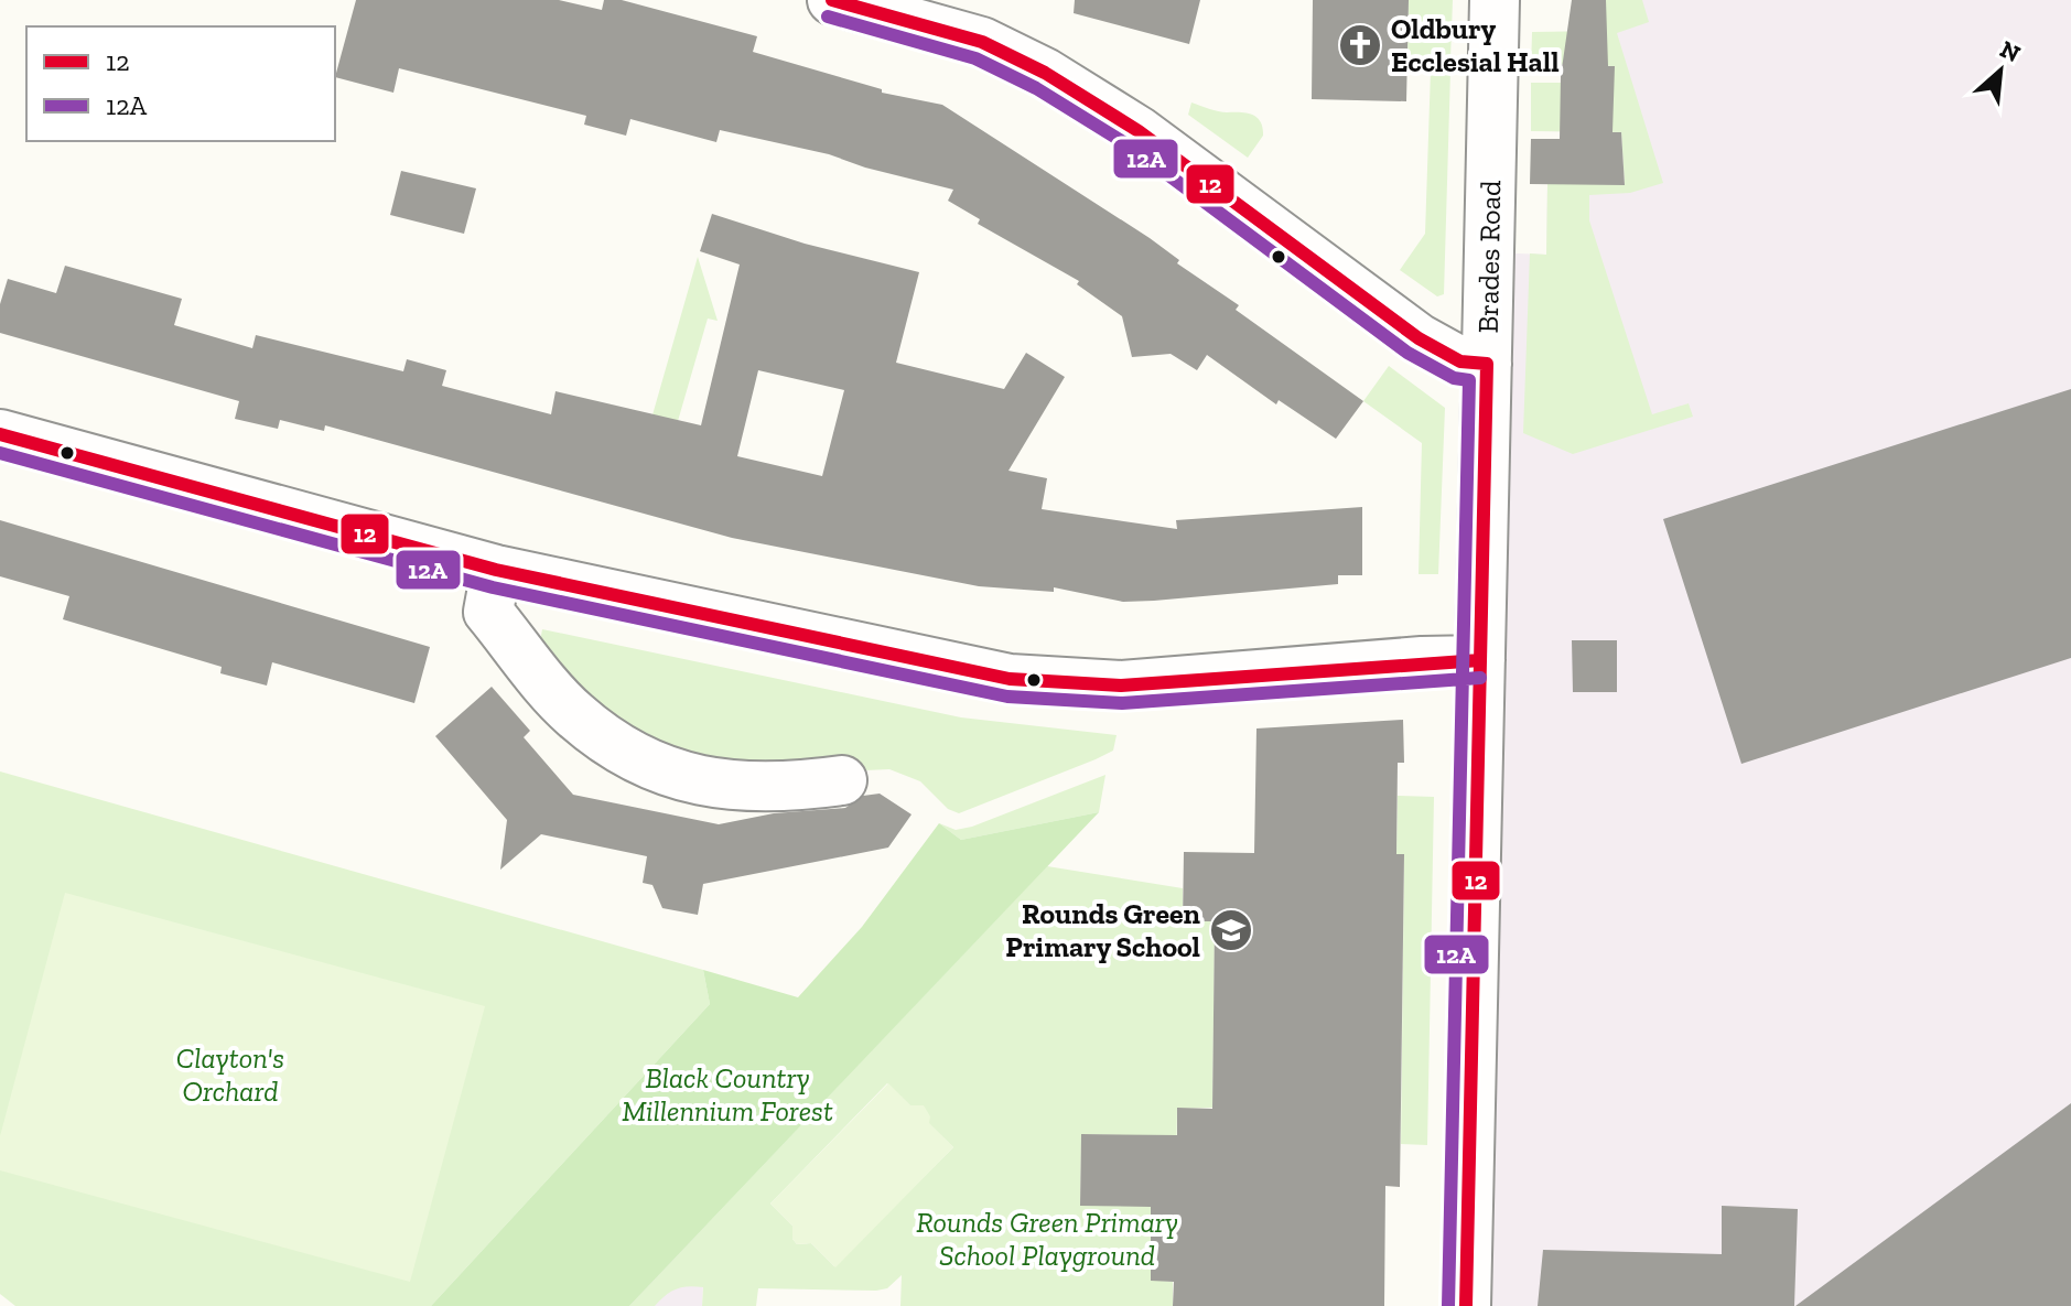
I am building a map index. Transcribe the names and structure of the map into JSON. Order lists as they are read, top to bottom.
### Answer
{
  "streets": {
    "street": ["Brades Road"]
  },
  "parks": ["Clayton's Orchard", "Black Country Millennium Forest", "Rounds Green Primary School Playground"],
  "places": {
    "church": ["Oldbury Ecclesial Hall"],
    "school or university": ["Rounds Green Primary School"]
  },
  "lines": ["transit line 12", "transit line 12A"],
  "legend": ["12", "12A"],
  "north": "top right"
}
